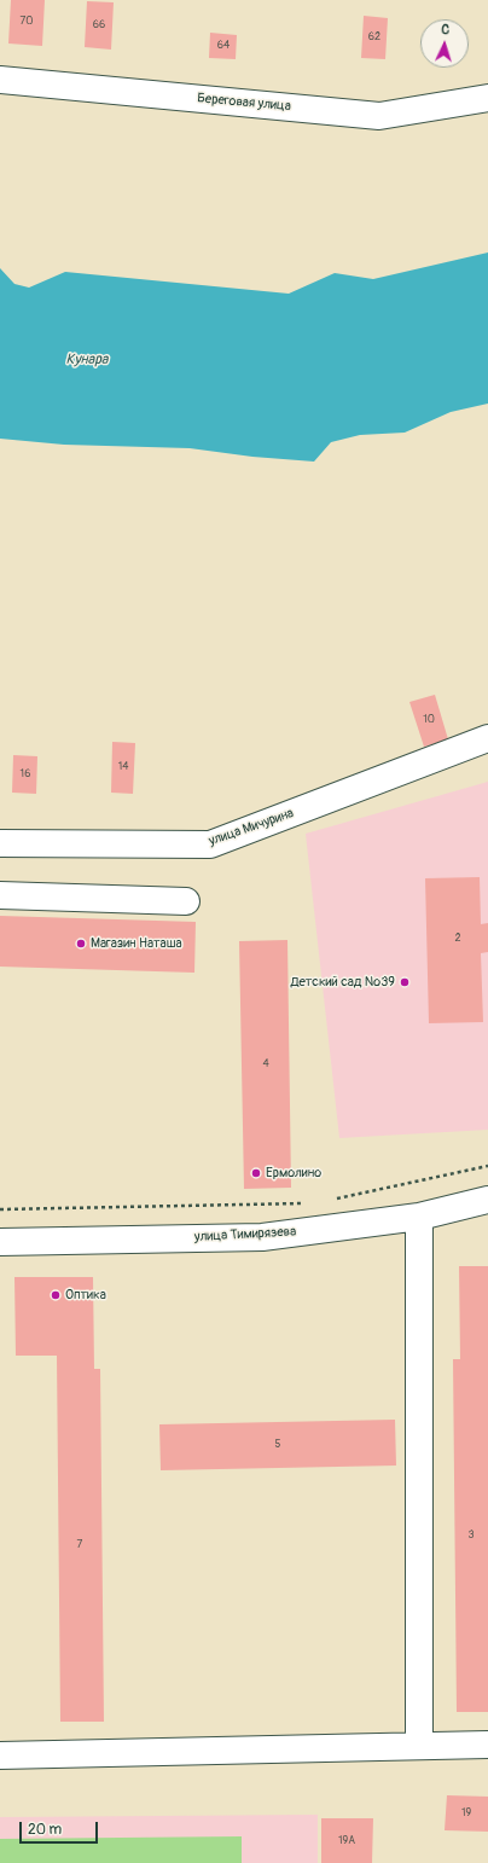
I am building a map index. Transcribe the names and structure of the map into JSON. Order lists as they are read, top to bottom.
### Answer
{
  "streets": {
    "street": ["Береговая улица", "улица Мичурина", "улица Тимирязева"]
  },
  "water": ["Кунара"],
  "places": [
    "Магазин Наташа",
    "Детский сад №39",
    "Ермолино",
    "Оптика"
  ],
  "house_numbers": [
    "70",
    "66",
    "62",
    "64",
    "10",
    "14",
    "16",
    "2",
    "4",
    "5",
    "3",
    "7",
    "19",
    "19А"
  ],
  "scale_bar": "20 m",
  "north": "top"
}
